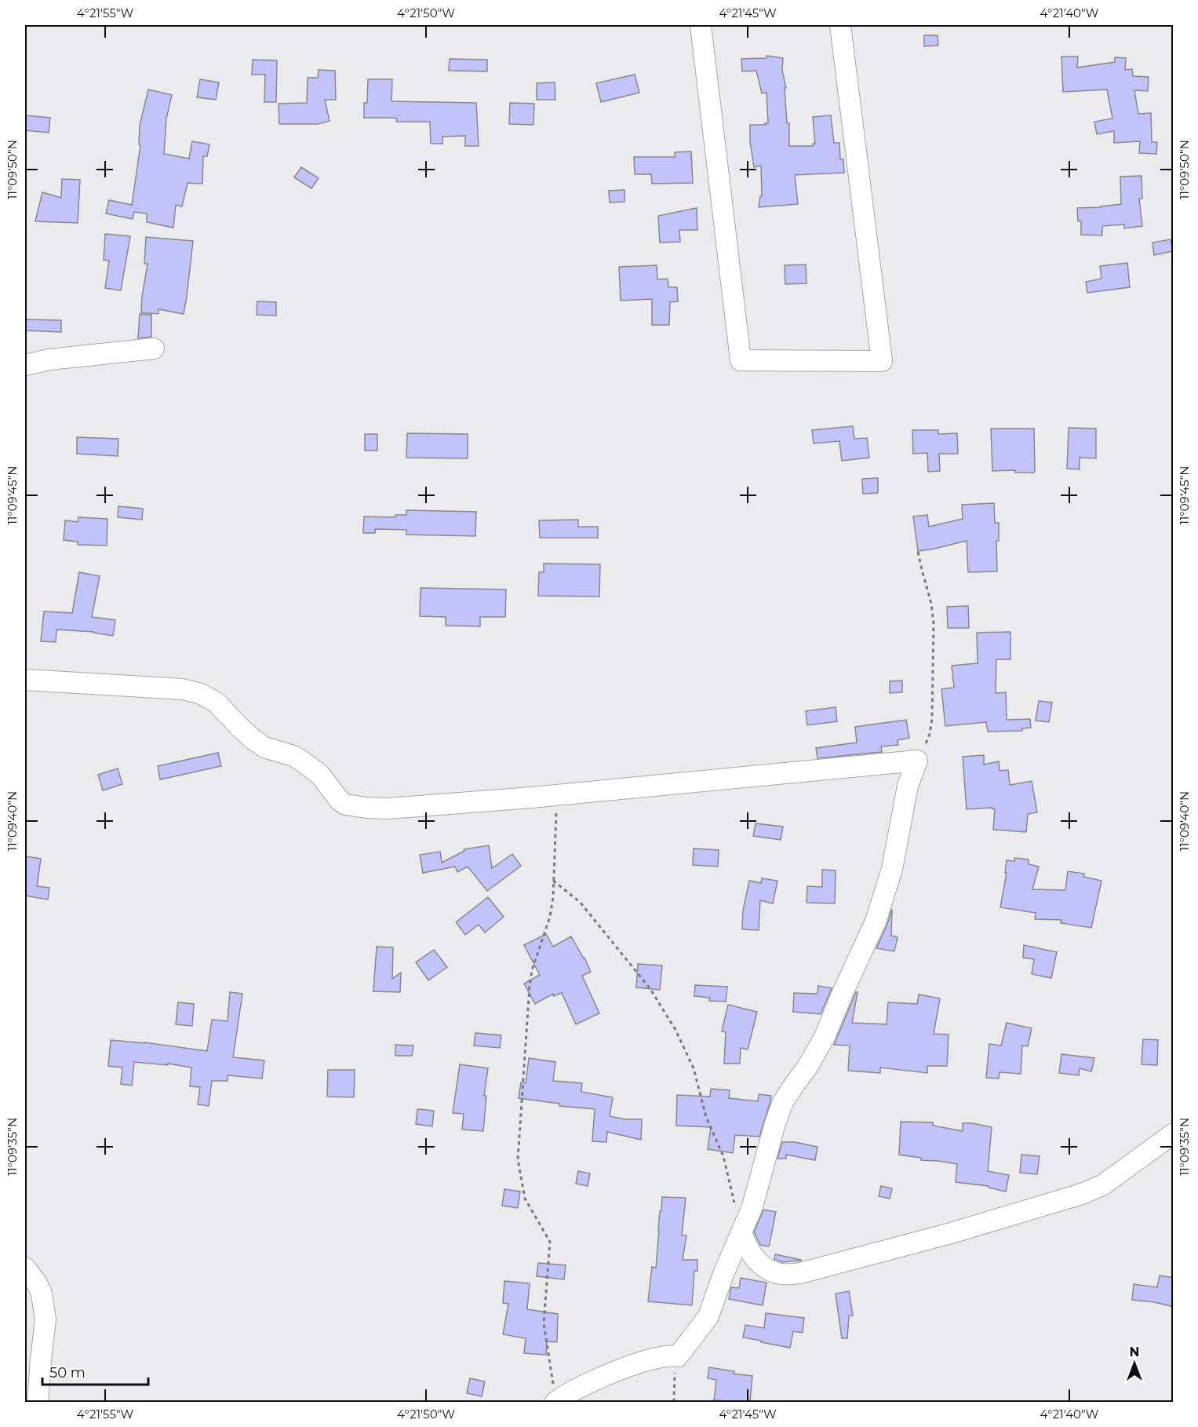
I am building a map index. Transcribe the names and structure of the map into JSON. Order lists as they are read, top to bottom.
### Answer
{
  "scale_bar": "50 m",
  "north": "top",
  "coordinates": [
    "4°21'55\"W",
    "4°21'50\"W",
    "4°21'45\"W",
    "4°21'40\"W",
    "11°09'50\"N",
    "11°09'45\"N",
    "11°09'40\"N",
    "11°09'35\"N"
  ]
}
